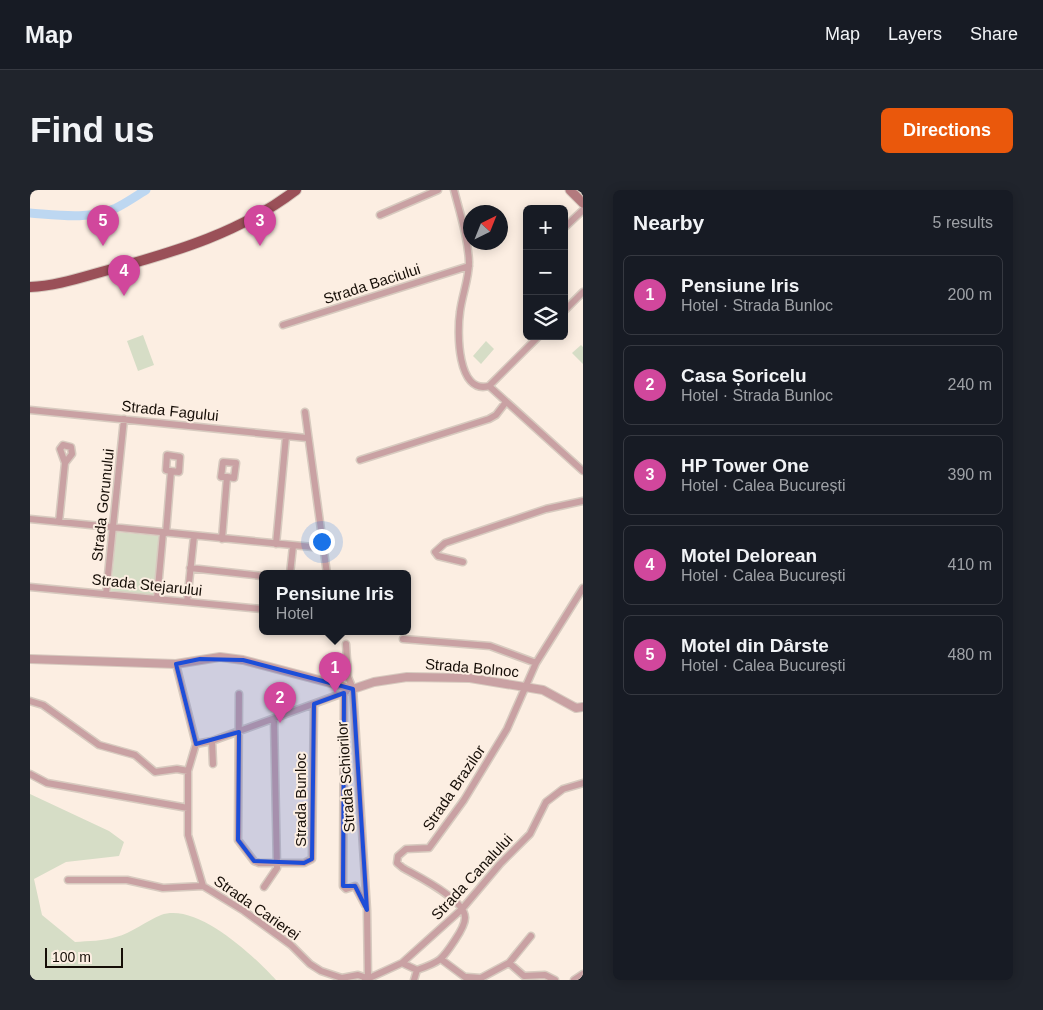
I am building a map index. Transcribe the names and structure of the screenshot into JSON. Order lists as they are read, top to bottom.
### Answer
{
  "streets": {
    "street": [
      "Strada Baciului",
      "Strada Fagului",
      "Strada Gorunului",
      "Strada Stejarului",
      "Strada Bolnoc",
      "Strada Schiorilor",
      "Strada Brazilor",
      "Strada Bunloc",
      "Strada Canalului",
      "Strada Carierei"
    ]
  },
  "crossings": [
    ["Strada Fagului", "Strada Gorunului"],
    ["Strada Gorunului", "Strada Stejarului"],
    ["Strada Bolnoc", "Strada Schiorilor"],
    ["Strada Bolnoc", "Strada Brazilor"],
    ["Strada Schiorilor", "Strada Canalului"],
    ["Strada Schiorilor", "Strada Carierei"],
    ["Strada Brazilor", "Strada Canalului"],
    ["Strada Canalului", "Strada Carierei"]
  ],
  "scale_bar": "100 m",
  "north": "top right",
  "page": {
    "header": "Map",
    "nav": ["Map", "Layers", "Share"],
    "buttons": "Directions",
    "title": "Find us",
    "heading": ["Nearby", "5 results"],
    "map_buttons": ["+", "−"],
    "pins": [
      "3",
      "5",
      "4",
      "1",
      "2"
    ],
    "list": [
      {
        "mark": "1",
        "name": "Pensiune Iris",
        "note": "Hotel · Strada Bunloc",
        "value": "200 m"
      },
      {
        "mark": "2",
        "name": "Casa Șoricelu",
        "note": "Hotel · Strada Bunloc",
        "value": "240 m"
      },
      {
        "mark": "3",
        "name": "HP Tower One",
        "note": "Hotel · Calea București",
        "value": "390 m"
      },
      {
        "mark": "4",
        "name": "Motel Delorean",
        "note": "Hotel · Calea București",
        "value": "410 m"
      },
      {
        "mark": "5",
        "name": "Motel din Dârste",
        "note": "Hotel · Calea București",
        "value": "480 m"
      }
    ],
    "popup": ["Pensiune Iris", "Hotel"],
    "scale": "100 m"
  }
}
